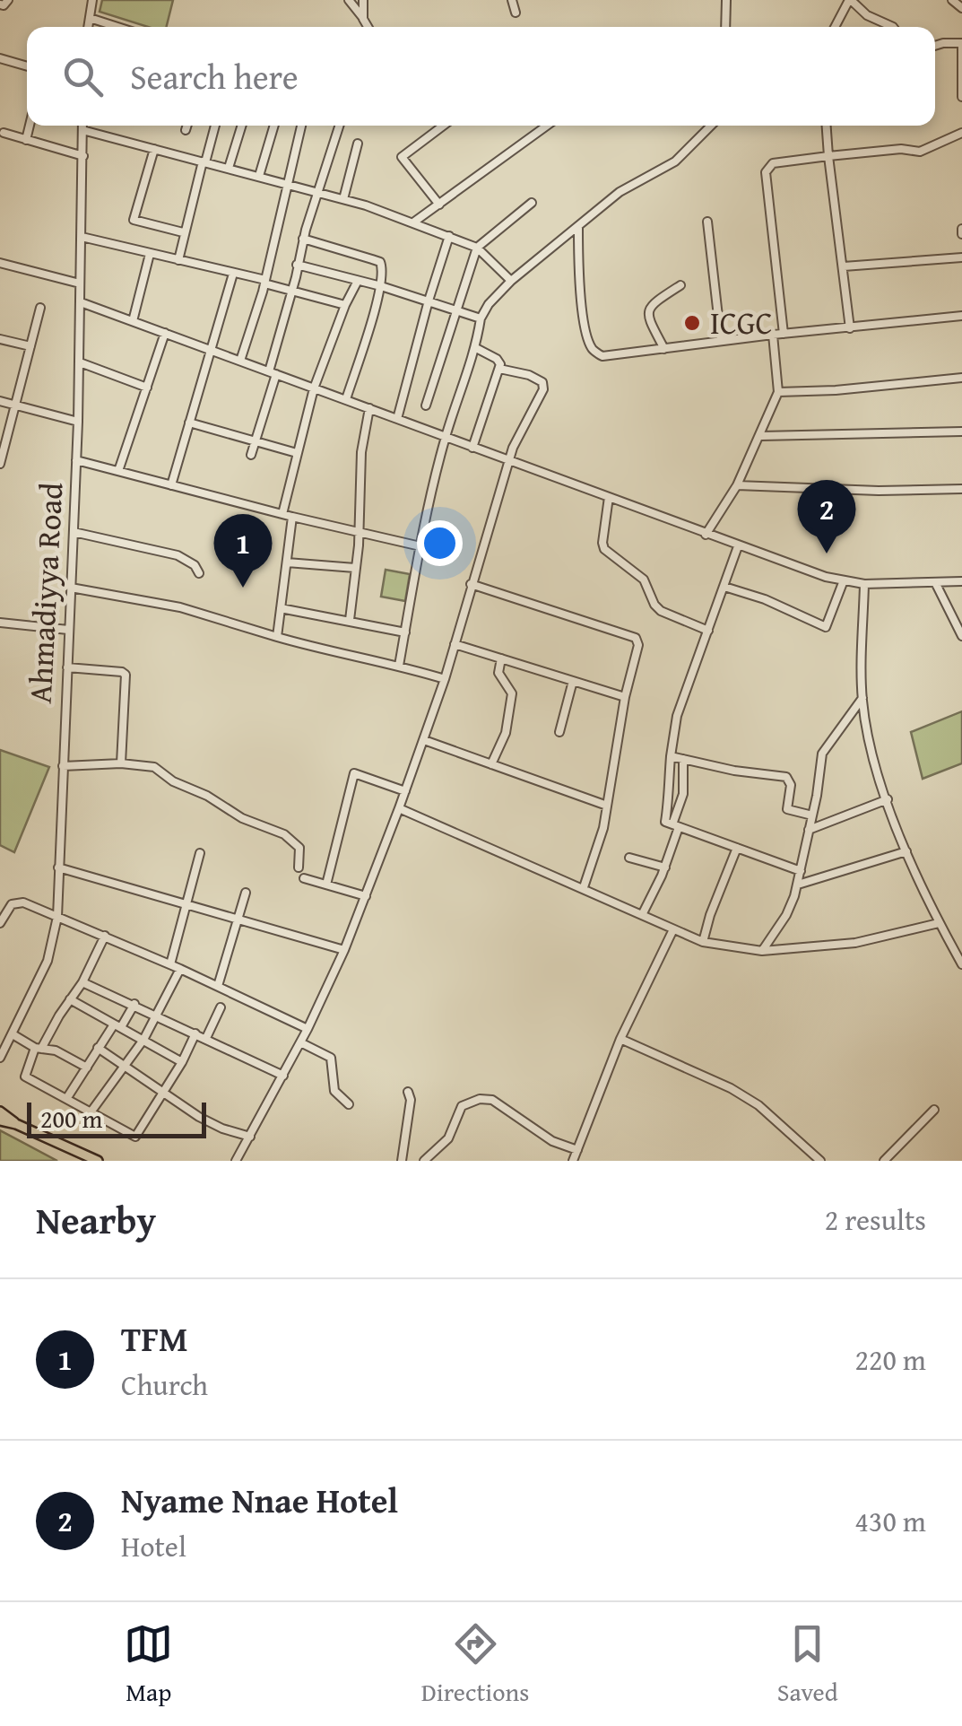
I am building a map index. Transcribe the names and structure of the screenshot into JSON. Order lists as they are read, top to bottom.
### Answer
{
  "streets": {
    "street": ["Ahmadiyya Road"]
  },
  "places": ["ICGC"],
  "scale_bar": "200 m",
  "page": {
    "search": "Search here",
    "pins": ["2", "1"],
    "scale": "200 m",
    "heading": ["Nearby", "2 results"],
    "list": [
      {
        "mark": "1",
        "name": "TFM",
        "note": "Church",
        "value": "220 m"
      },
      {
        "mark": "2",
        "name": "Nyame Nnae Hotel",
        "note": "Hotel",
        "value": "430 m"
      }
    ],
    "nav": ["Map", "Directions", "Saved"]
  }
}
